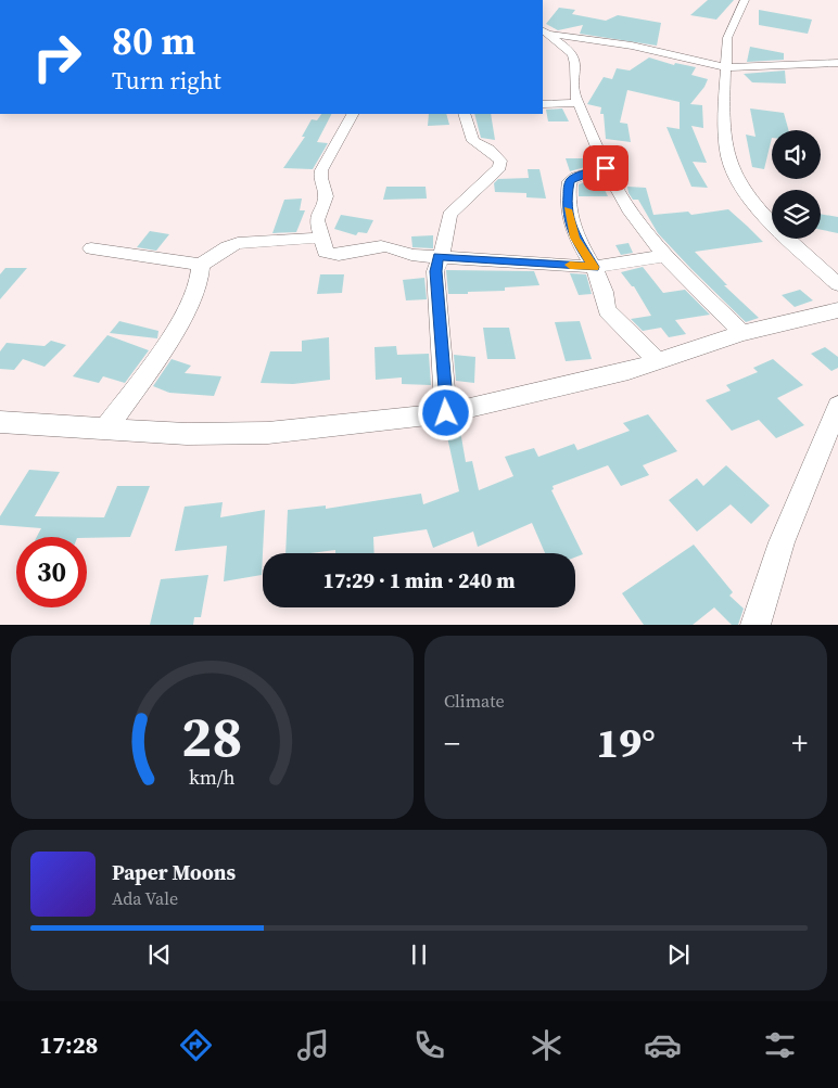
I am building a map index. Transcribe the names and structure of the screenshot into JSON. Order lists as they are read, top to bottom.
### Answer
{
  "page": {
    "turn": ["80 m", "Turn right"],
    "limit": "30",
    "trip": "17:29 · 1 min · 240 m",
    "tile": "Climate",
    "heat": ["−", "19°", "+"],
    "song": ["Paper Moons", "Ada Vale"],
    "tabs": "17:28",
    "gauge": ["28", "km/h"]
  }
}
